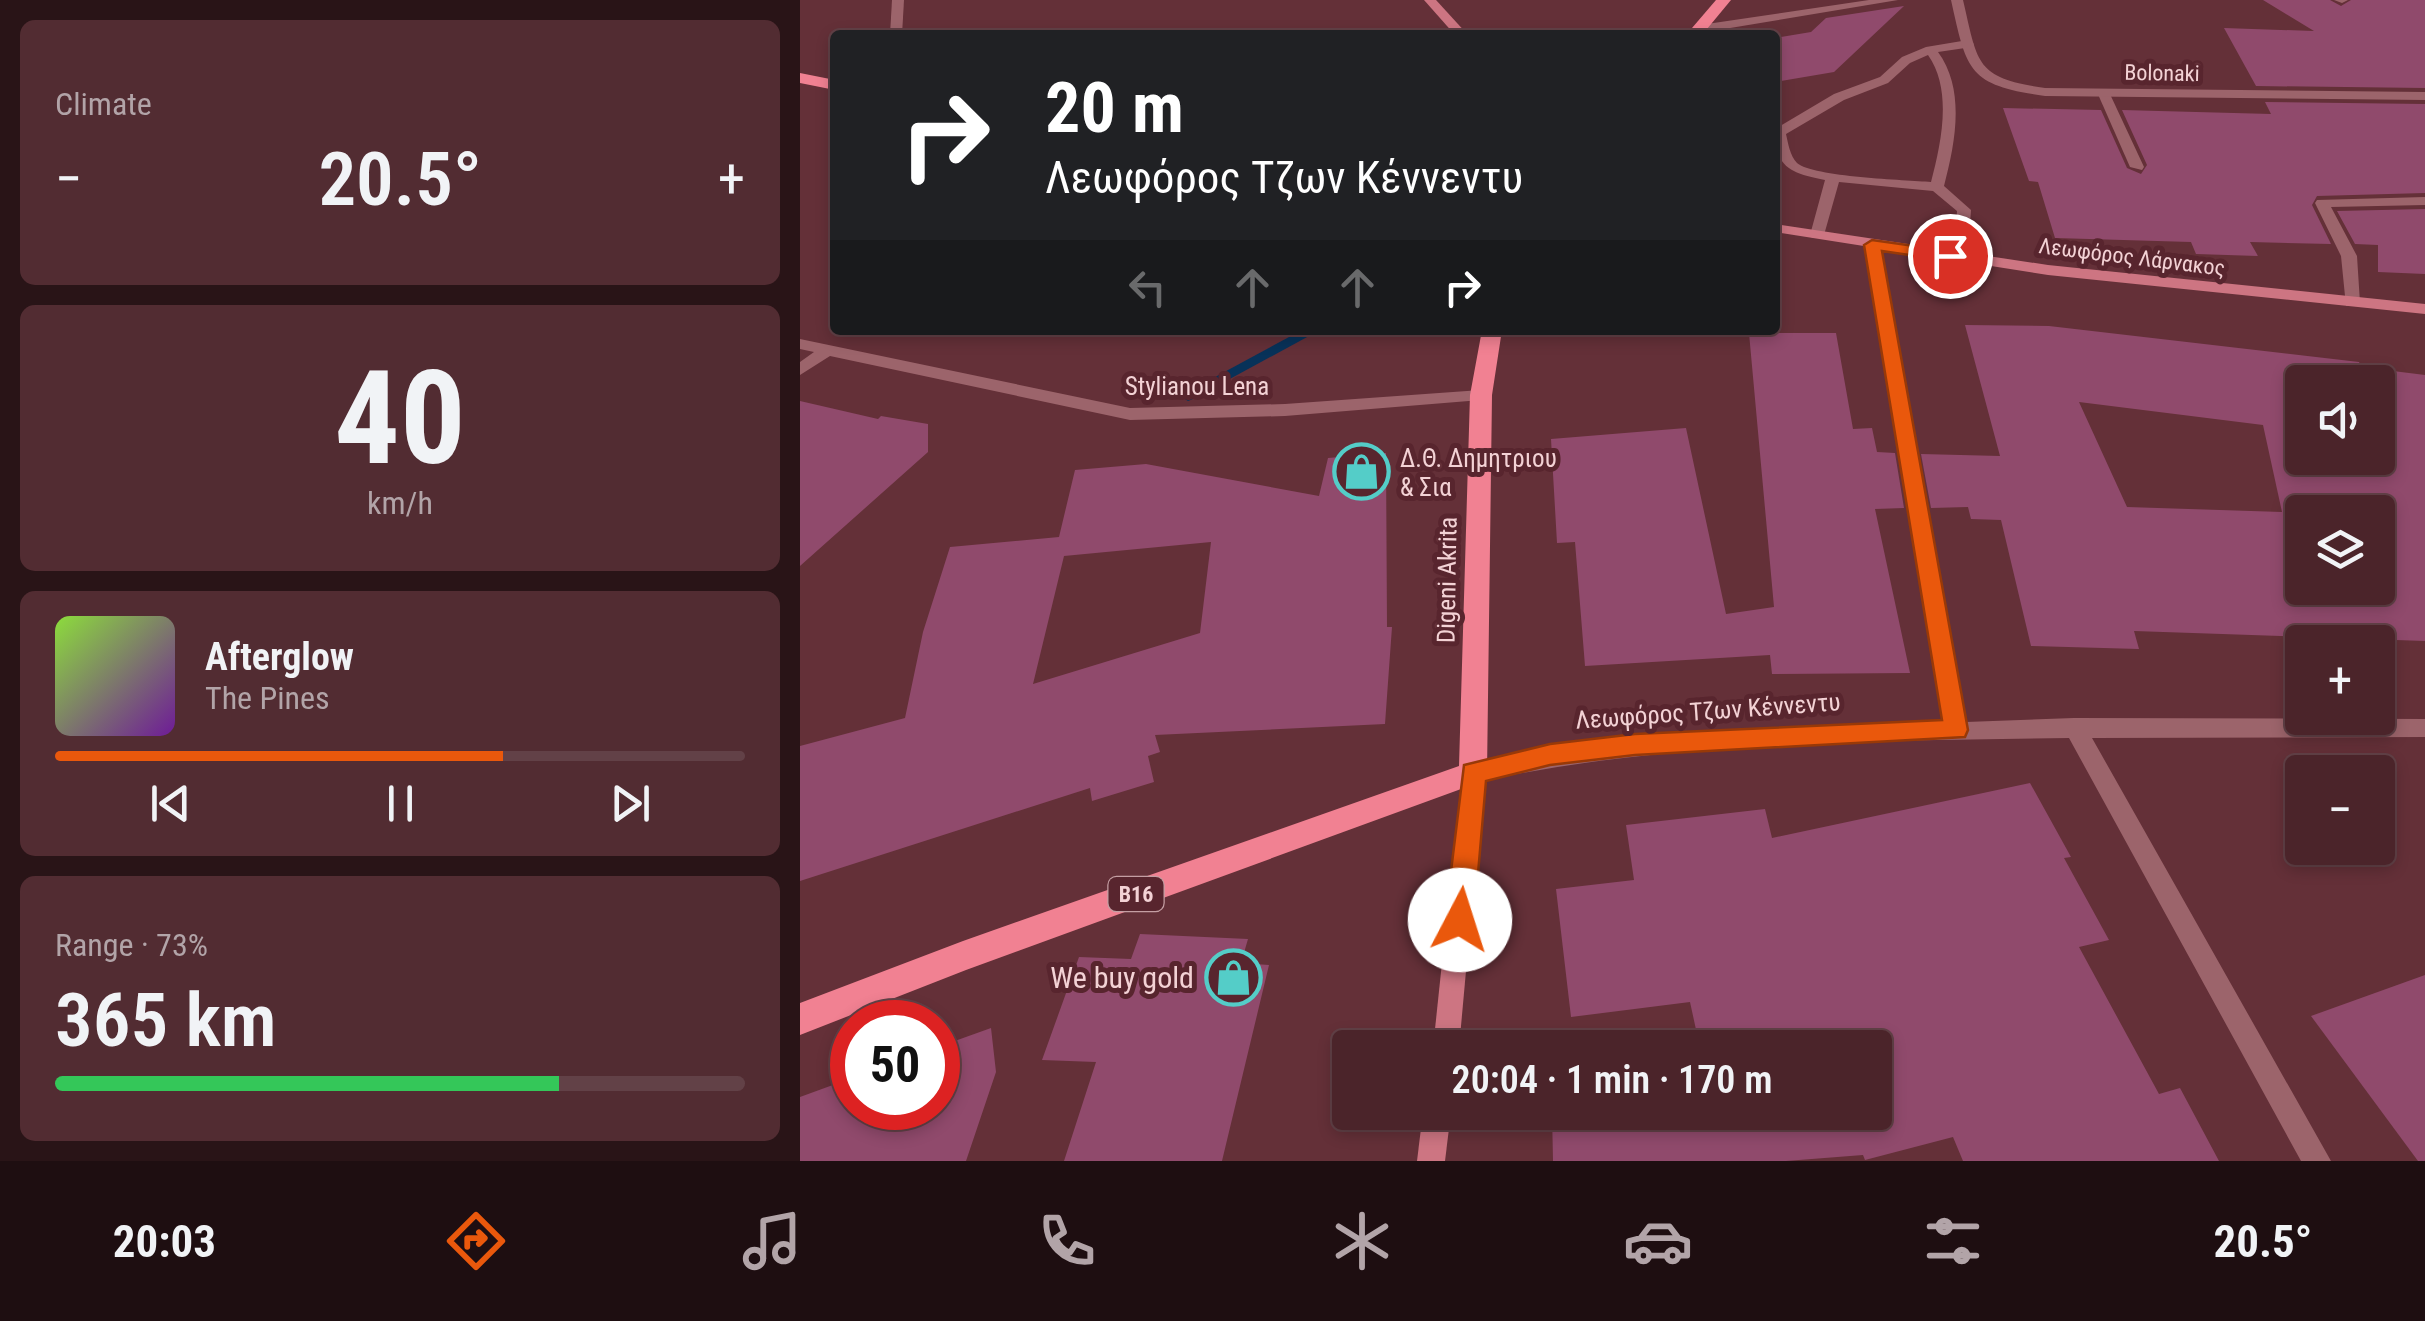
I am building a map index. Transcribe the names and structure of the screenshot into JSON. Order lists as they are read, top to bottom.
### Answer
{
  "streets": {
    "main road": [
      "Λεωφόρος Λάρνακος",
      "Digeni Akrita",
      "Λεωφόρος Τζων Κέννεντυ",
      "B16"
    ],
    "street": ["Bolonaki", "Stylianou Lena"]
  },
  "crossings": [
    ["Stylianou Lena", "Digeni Akrita"],
    ["Digeni Akrita", "Λεωφόρος Τζων Κέννεντυ"]
  ],
  "places": {
    "shop": ["Δ.Θ. Δημητριου & Σια", "We buy gold"]
  },
  "page": {
    "tile": [
      "Climate",
      ["40", "km/h"],
      ["Range · 73%", "365 km"]
    ],
    "turn": ["20 m", "Λεωφόρος Τζων Κέννεντυ"],
    "heat": ["−", "20.5°", "+"],
    "map_buttons": ["+", "−"],
    "song": ["Afterglow", "The Pines"],
    "limit": "50",
    "trip": "20:04 · 1 min · 170 m",
    "tabs": ["20:03", "20.5°"]
  }
}
